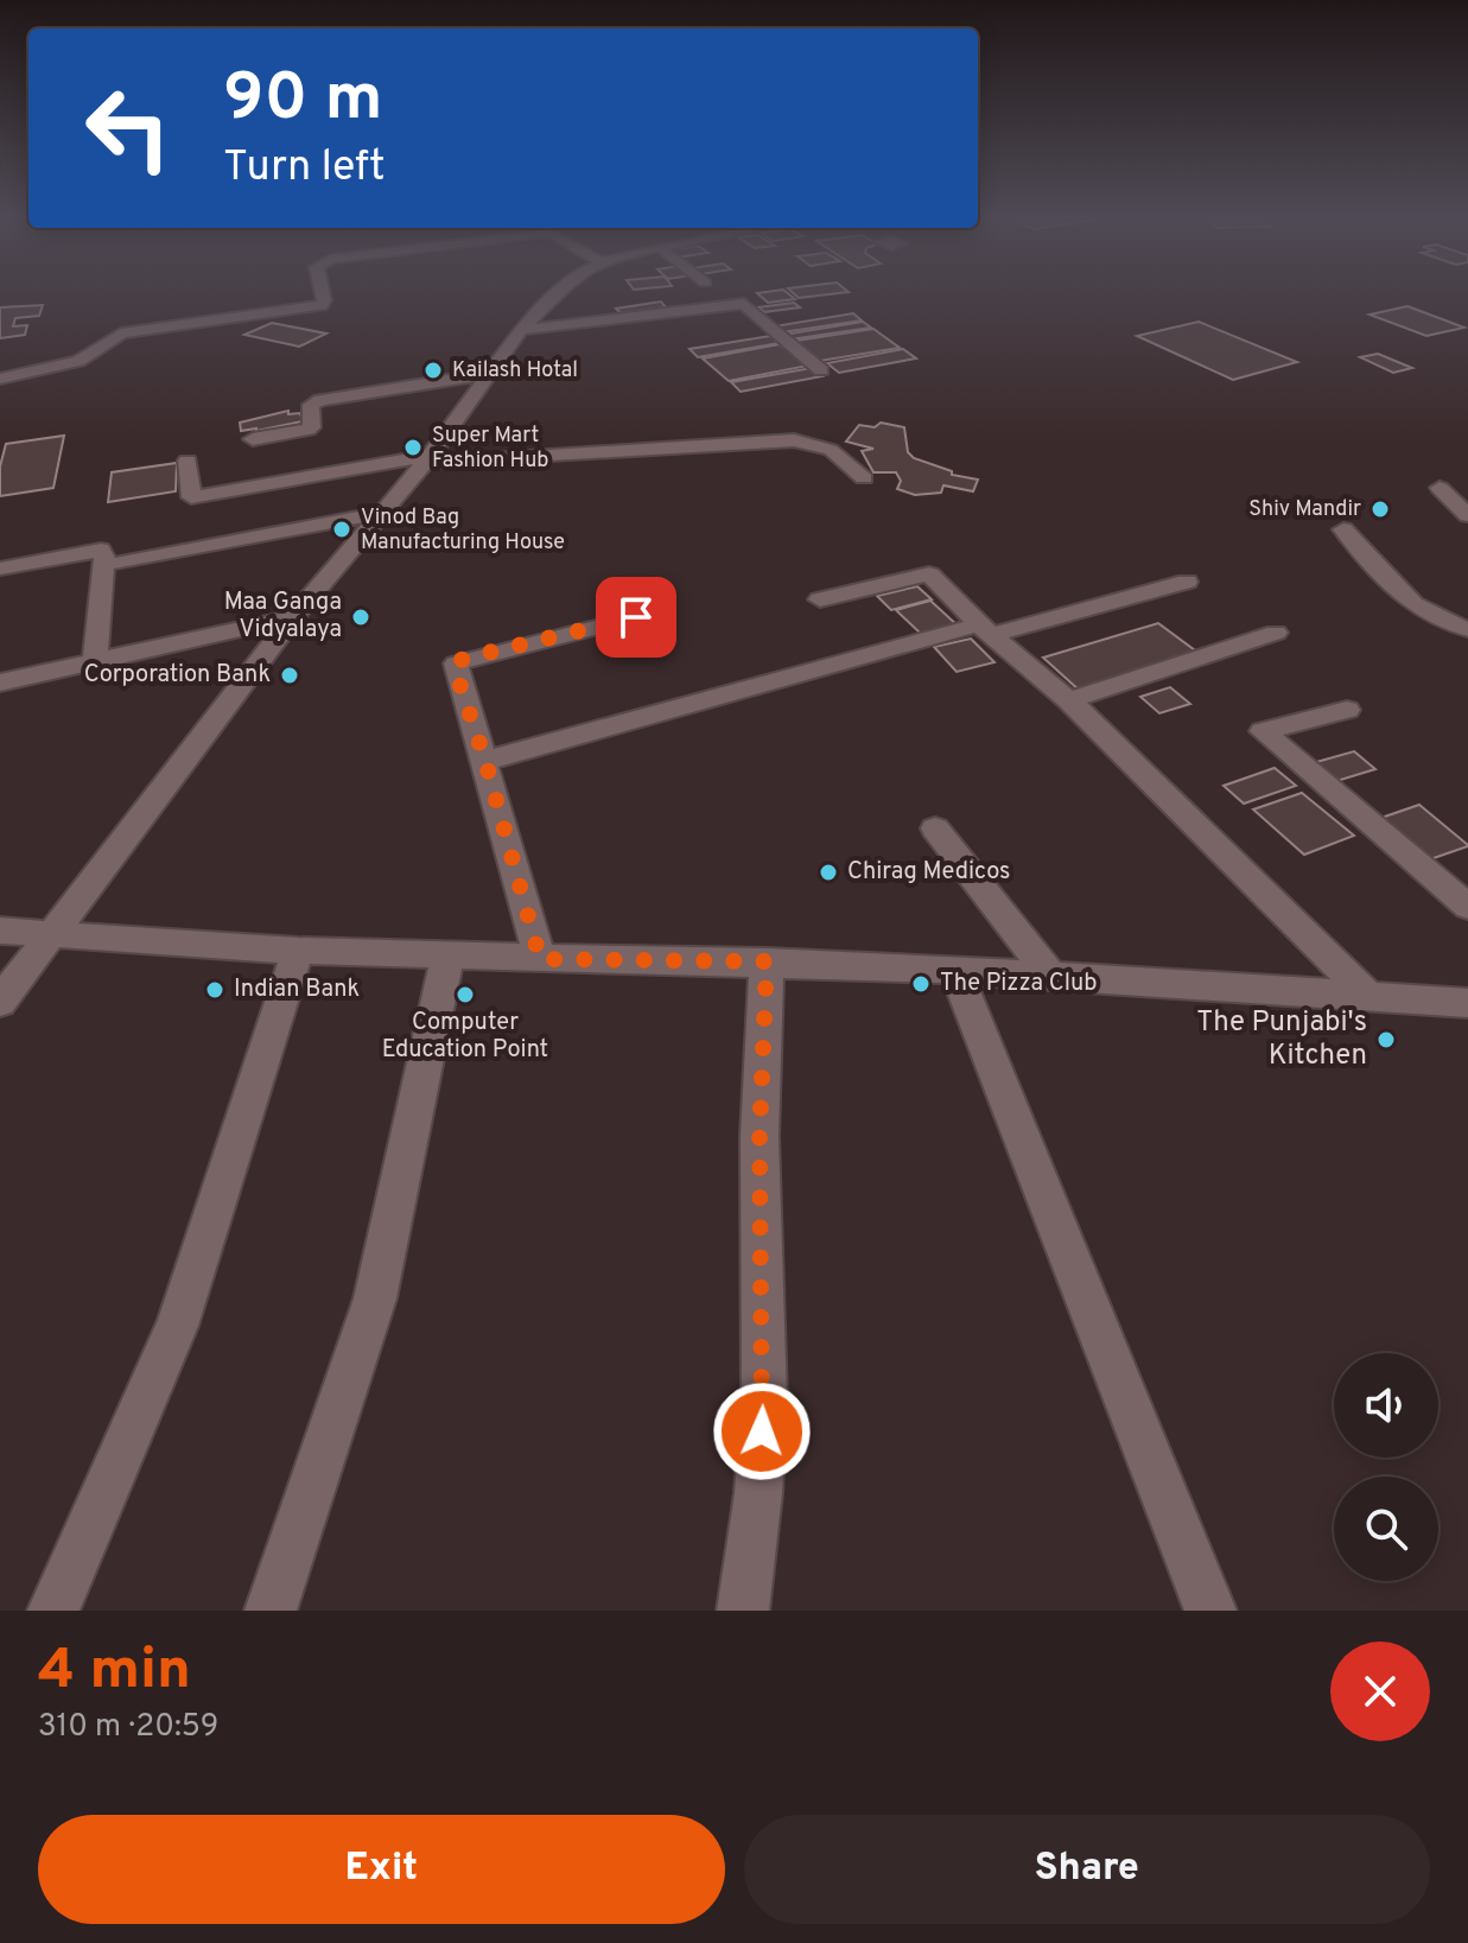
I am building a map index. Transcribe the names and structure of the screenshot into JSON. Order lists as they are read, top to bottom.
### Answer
{
  "places": [
    "Kailash Hotal",
    "Super Mart Fashion Hub",
    "Shiv Mandir",
    "Vinod Bag Manufacturing House",
    "Maa Ganga Vidyalaya",
    "Corporation Bank",
    "Chirag Medicos",
    "The Pizza Club",
    "Indian Bank",
    "Computer Education Point",
    "The Punjabi's Kitchen"
  ],
  "page": {
    "turn": ["90 m", "Turn left"],
    "heading": ["4 min", "310 m · 20:59"],
    "buttons": ["Exit", "Share"]
  }
}
